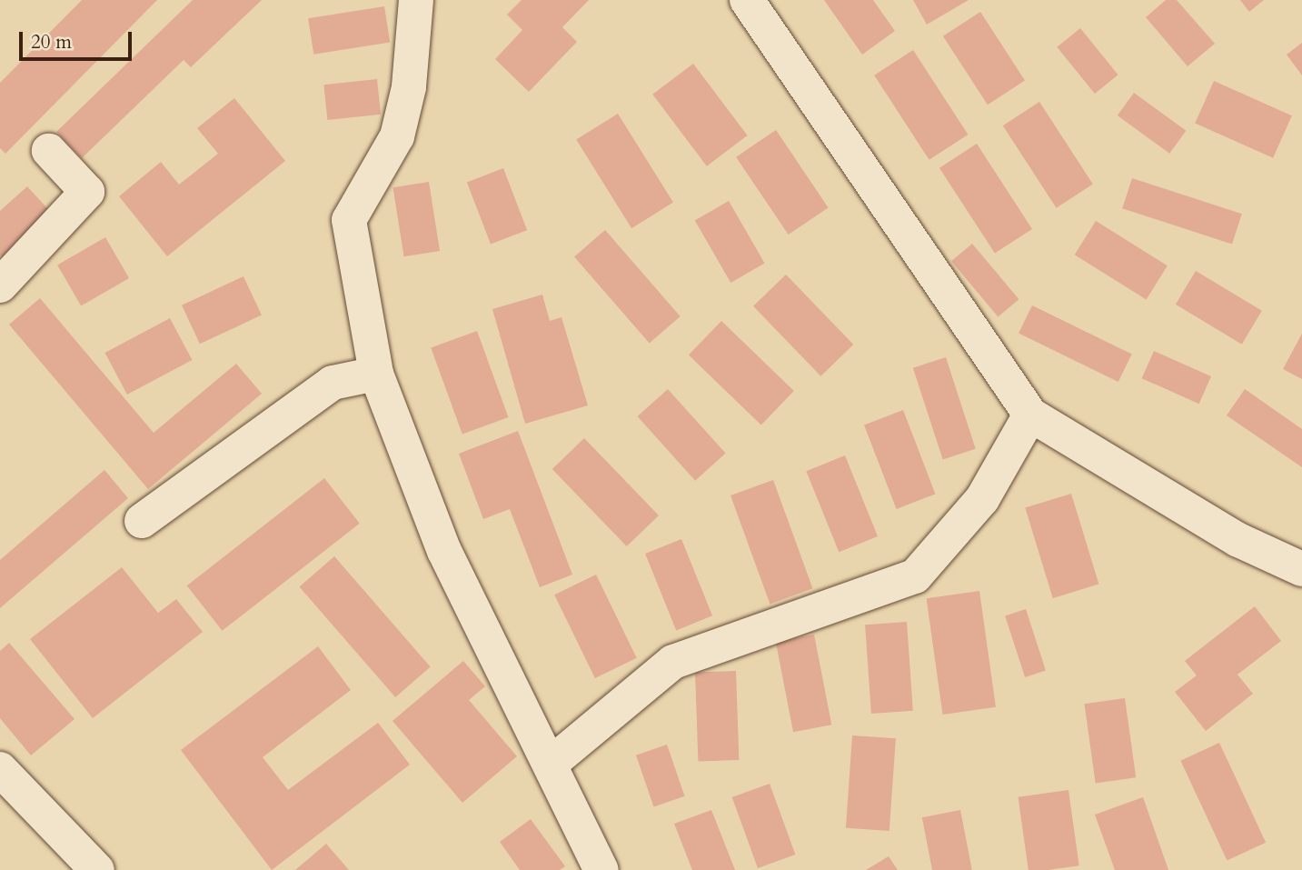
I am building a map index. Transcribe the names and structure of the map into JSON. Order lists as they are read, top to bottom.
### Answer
{
  "scale_bar": "20 m"
}
